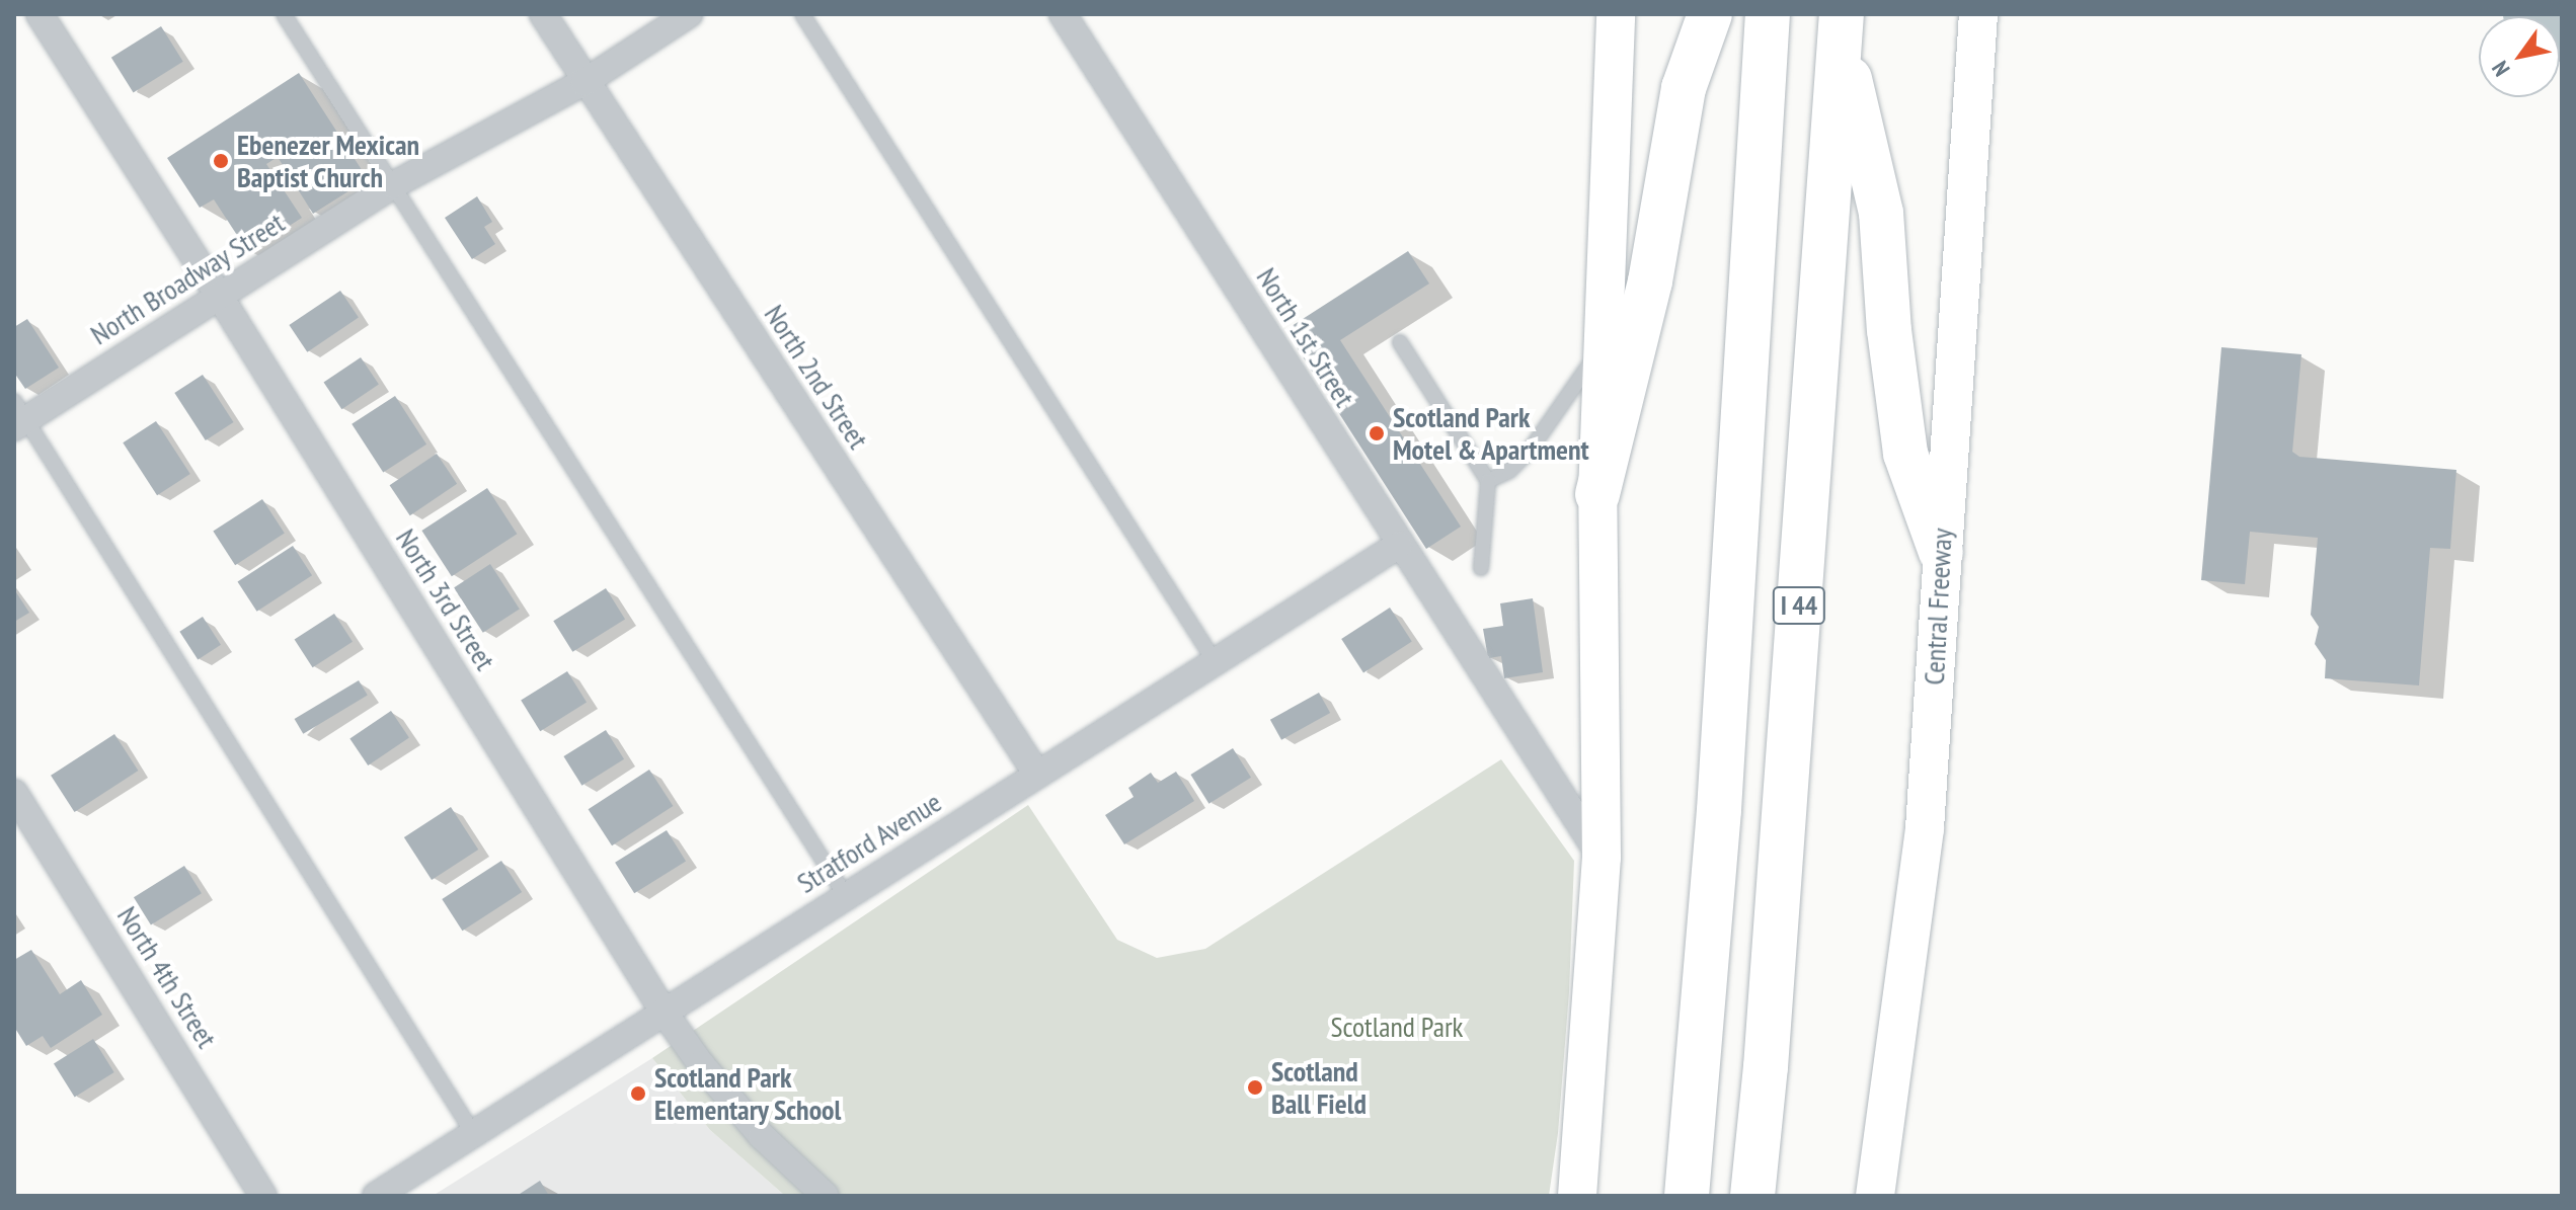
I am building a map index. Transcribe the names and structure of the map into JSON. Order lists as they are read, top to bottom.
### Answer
{
  "streets": {
    "highway": ["I 44"],
    "main road": ["Central Freeway"],
    "street": [
      "North Broadway Street",
      "North 1st Street",
      "North 2nd Street",
      "North 3rd Street",
      "Stratford Avenue",
      "North 4th Street"
    ]
  },
  "crossings": [
    ["North Broadway Street", "North 2nd Street"],
    ["North Broadway Street", "North 3rd Street"],
    ["North 1st Street", "Stratford Avenue"],
    ["North 2nd Street", "Stratford Avenue"],
    ["North 3rd Street", "Stratford Avenue"]
  ],
  "parks": ["Scotland Park"],
  "places": [
    "Ebenezer Mexican Baptist Church",
    "Scotland Park Motel & Apartment",
    "Scotland Ball Field",
    "Scotland Park Elementary School"
  ],
  "north": "bottom left"
}
